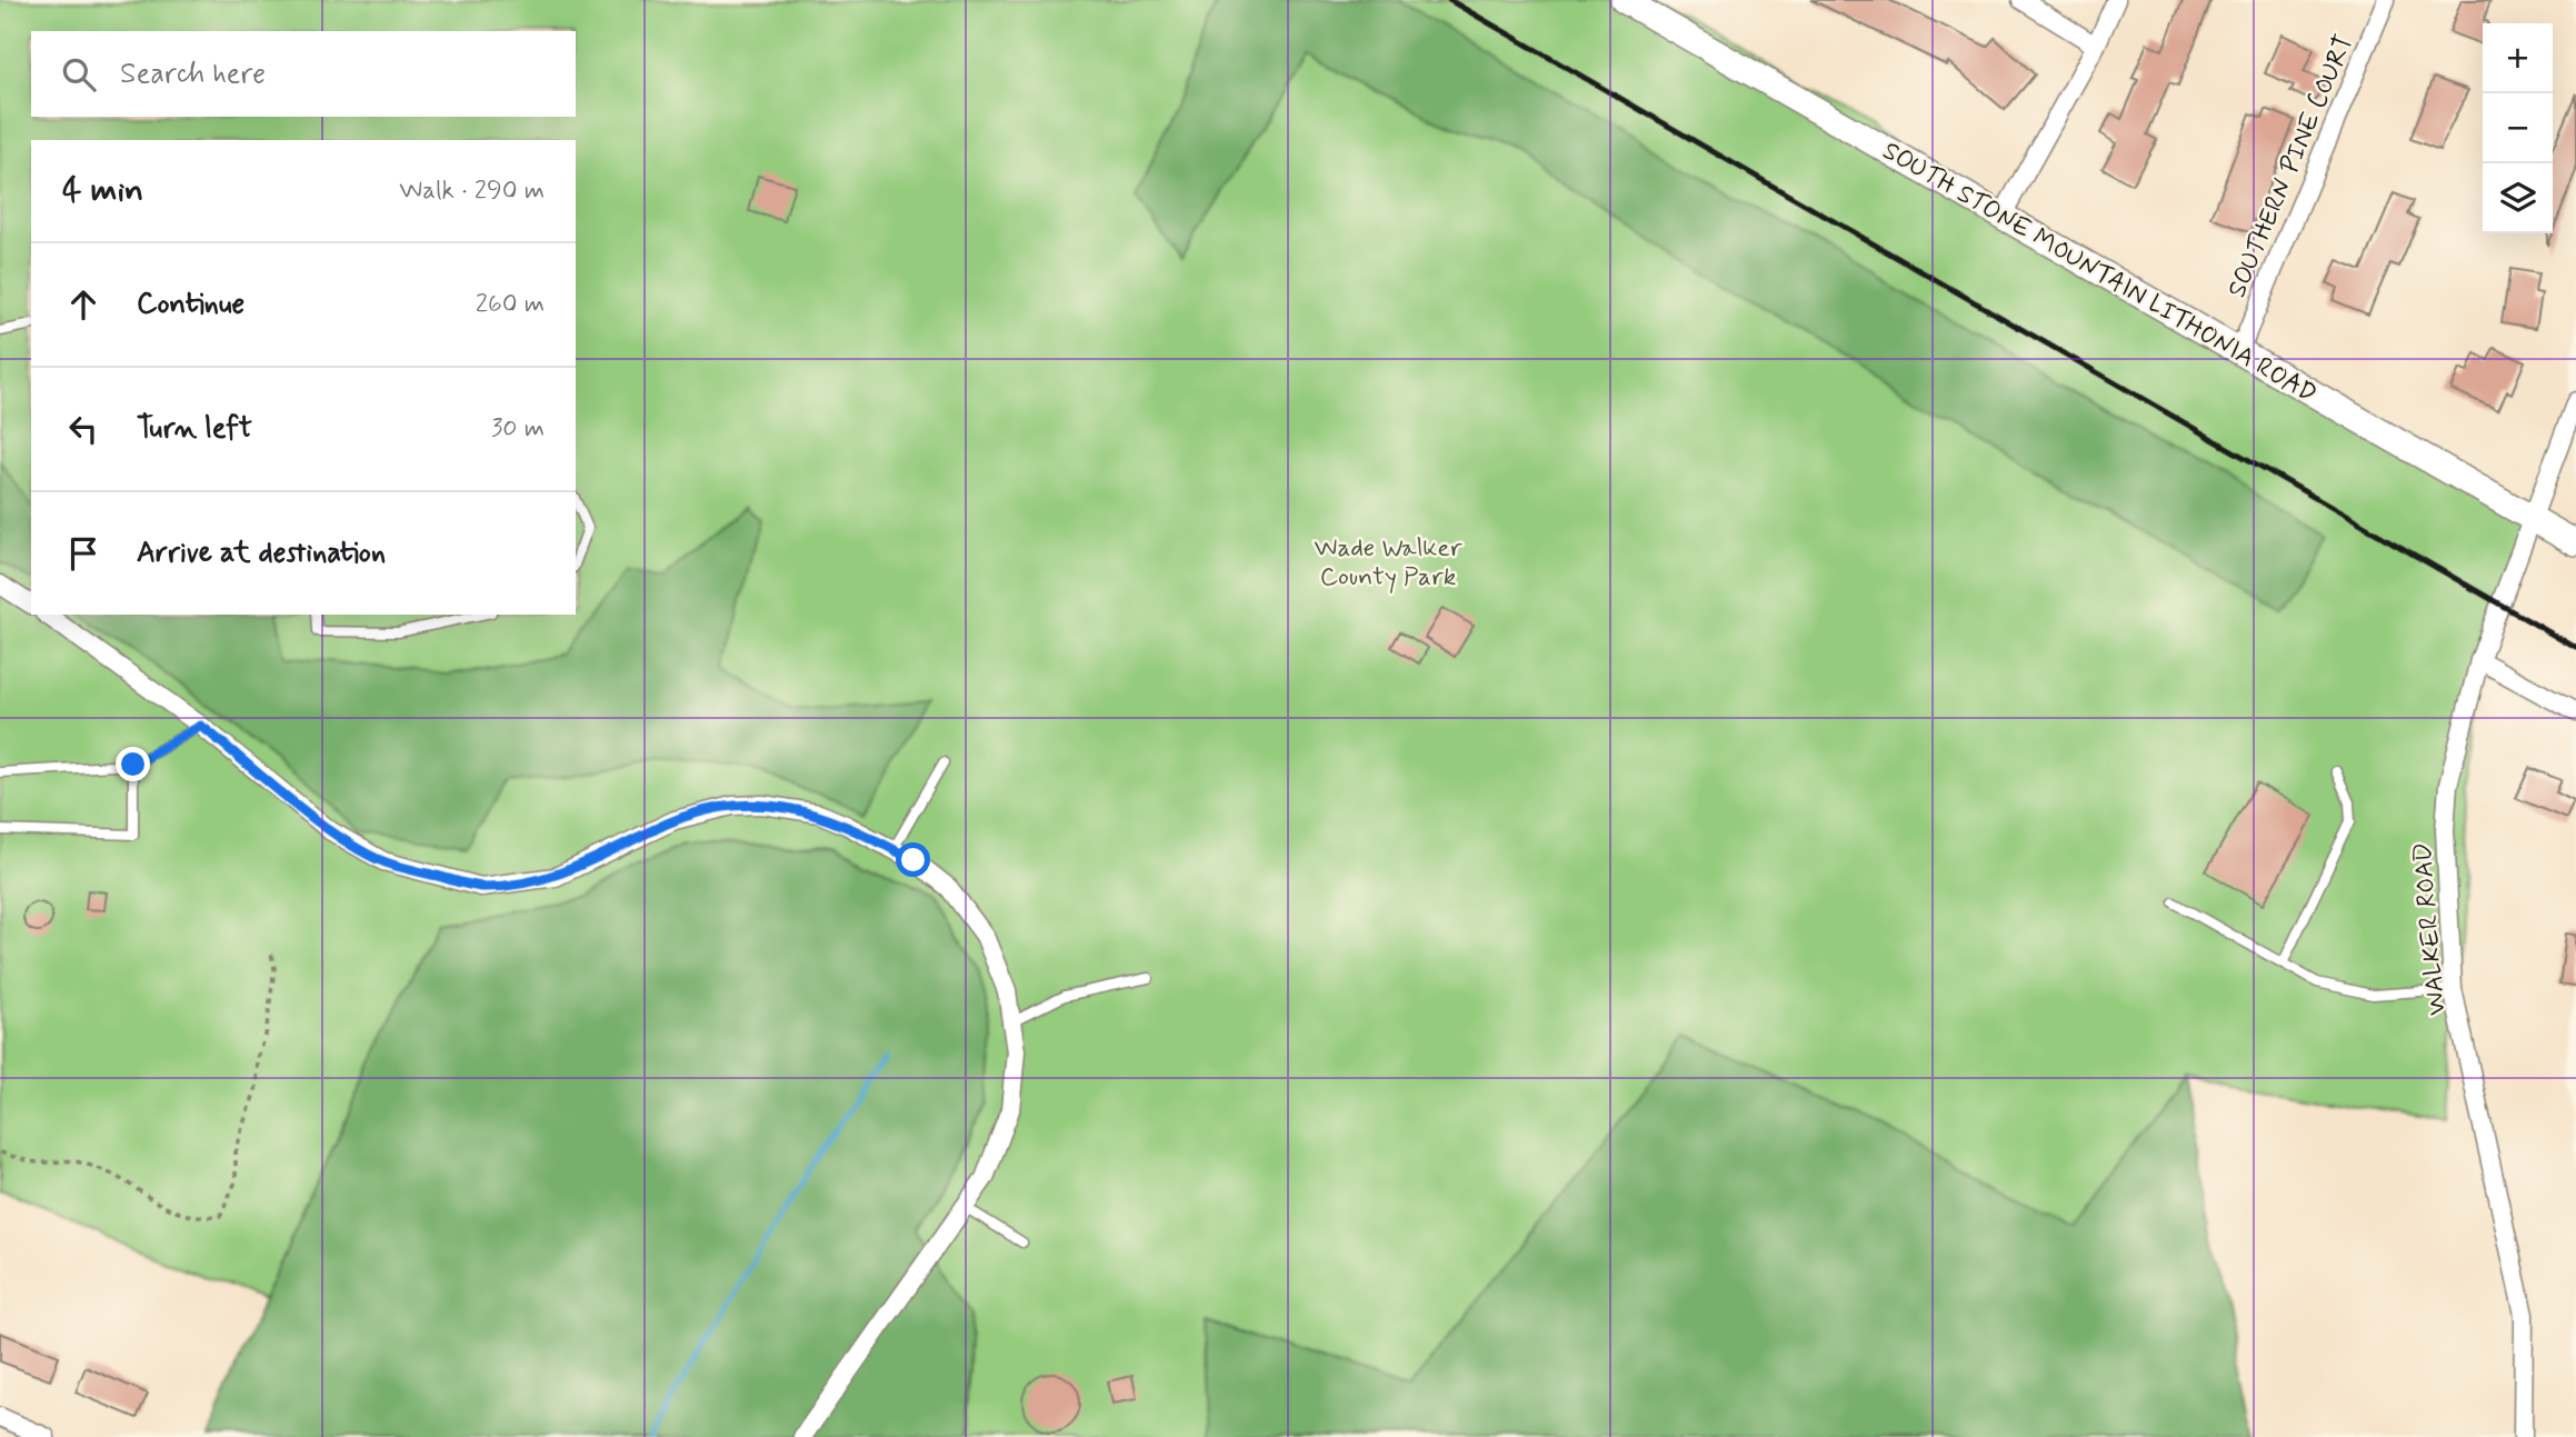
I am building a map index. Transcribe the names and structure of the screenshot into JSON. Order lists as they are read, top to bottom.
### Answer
{
  "streets": {
    "main road": ["SOUTH STONE MOUNTAIN LITHONIA ROAD"],
    "street": ["SOUTHERN PINE COURT", "WALKER ROAD"]
  },
  "crossings": [
    ["SOUTHERN PINE COURT", "SOUTH STONE MOUNTAIN LITHONIA ROAD"],
    ["SOUTH STONE MOUNTAIN LITHONIA ROAD", "WALKER ROAD"]
  ],
  "parks": ["Wade Walker County Park"],
  "page": {
    "map_buttons": ["+", "−"],
    "search": "Search here",
    "heading": ["4 min", "Walk · 290 m"],
    "list": [
      ["Continue", "260 m"],
      ["Turn left", "30 m"],
      "Arrive at destination"
    ]
  }
}
